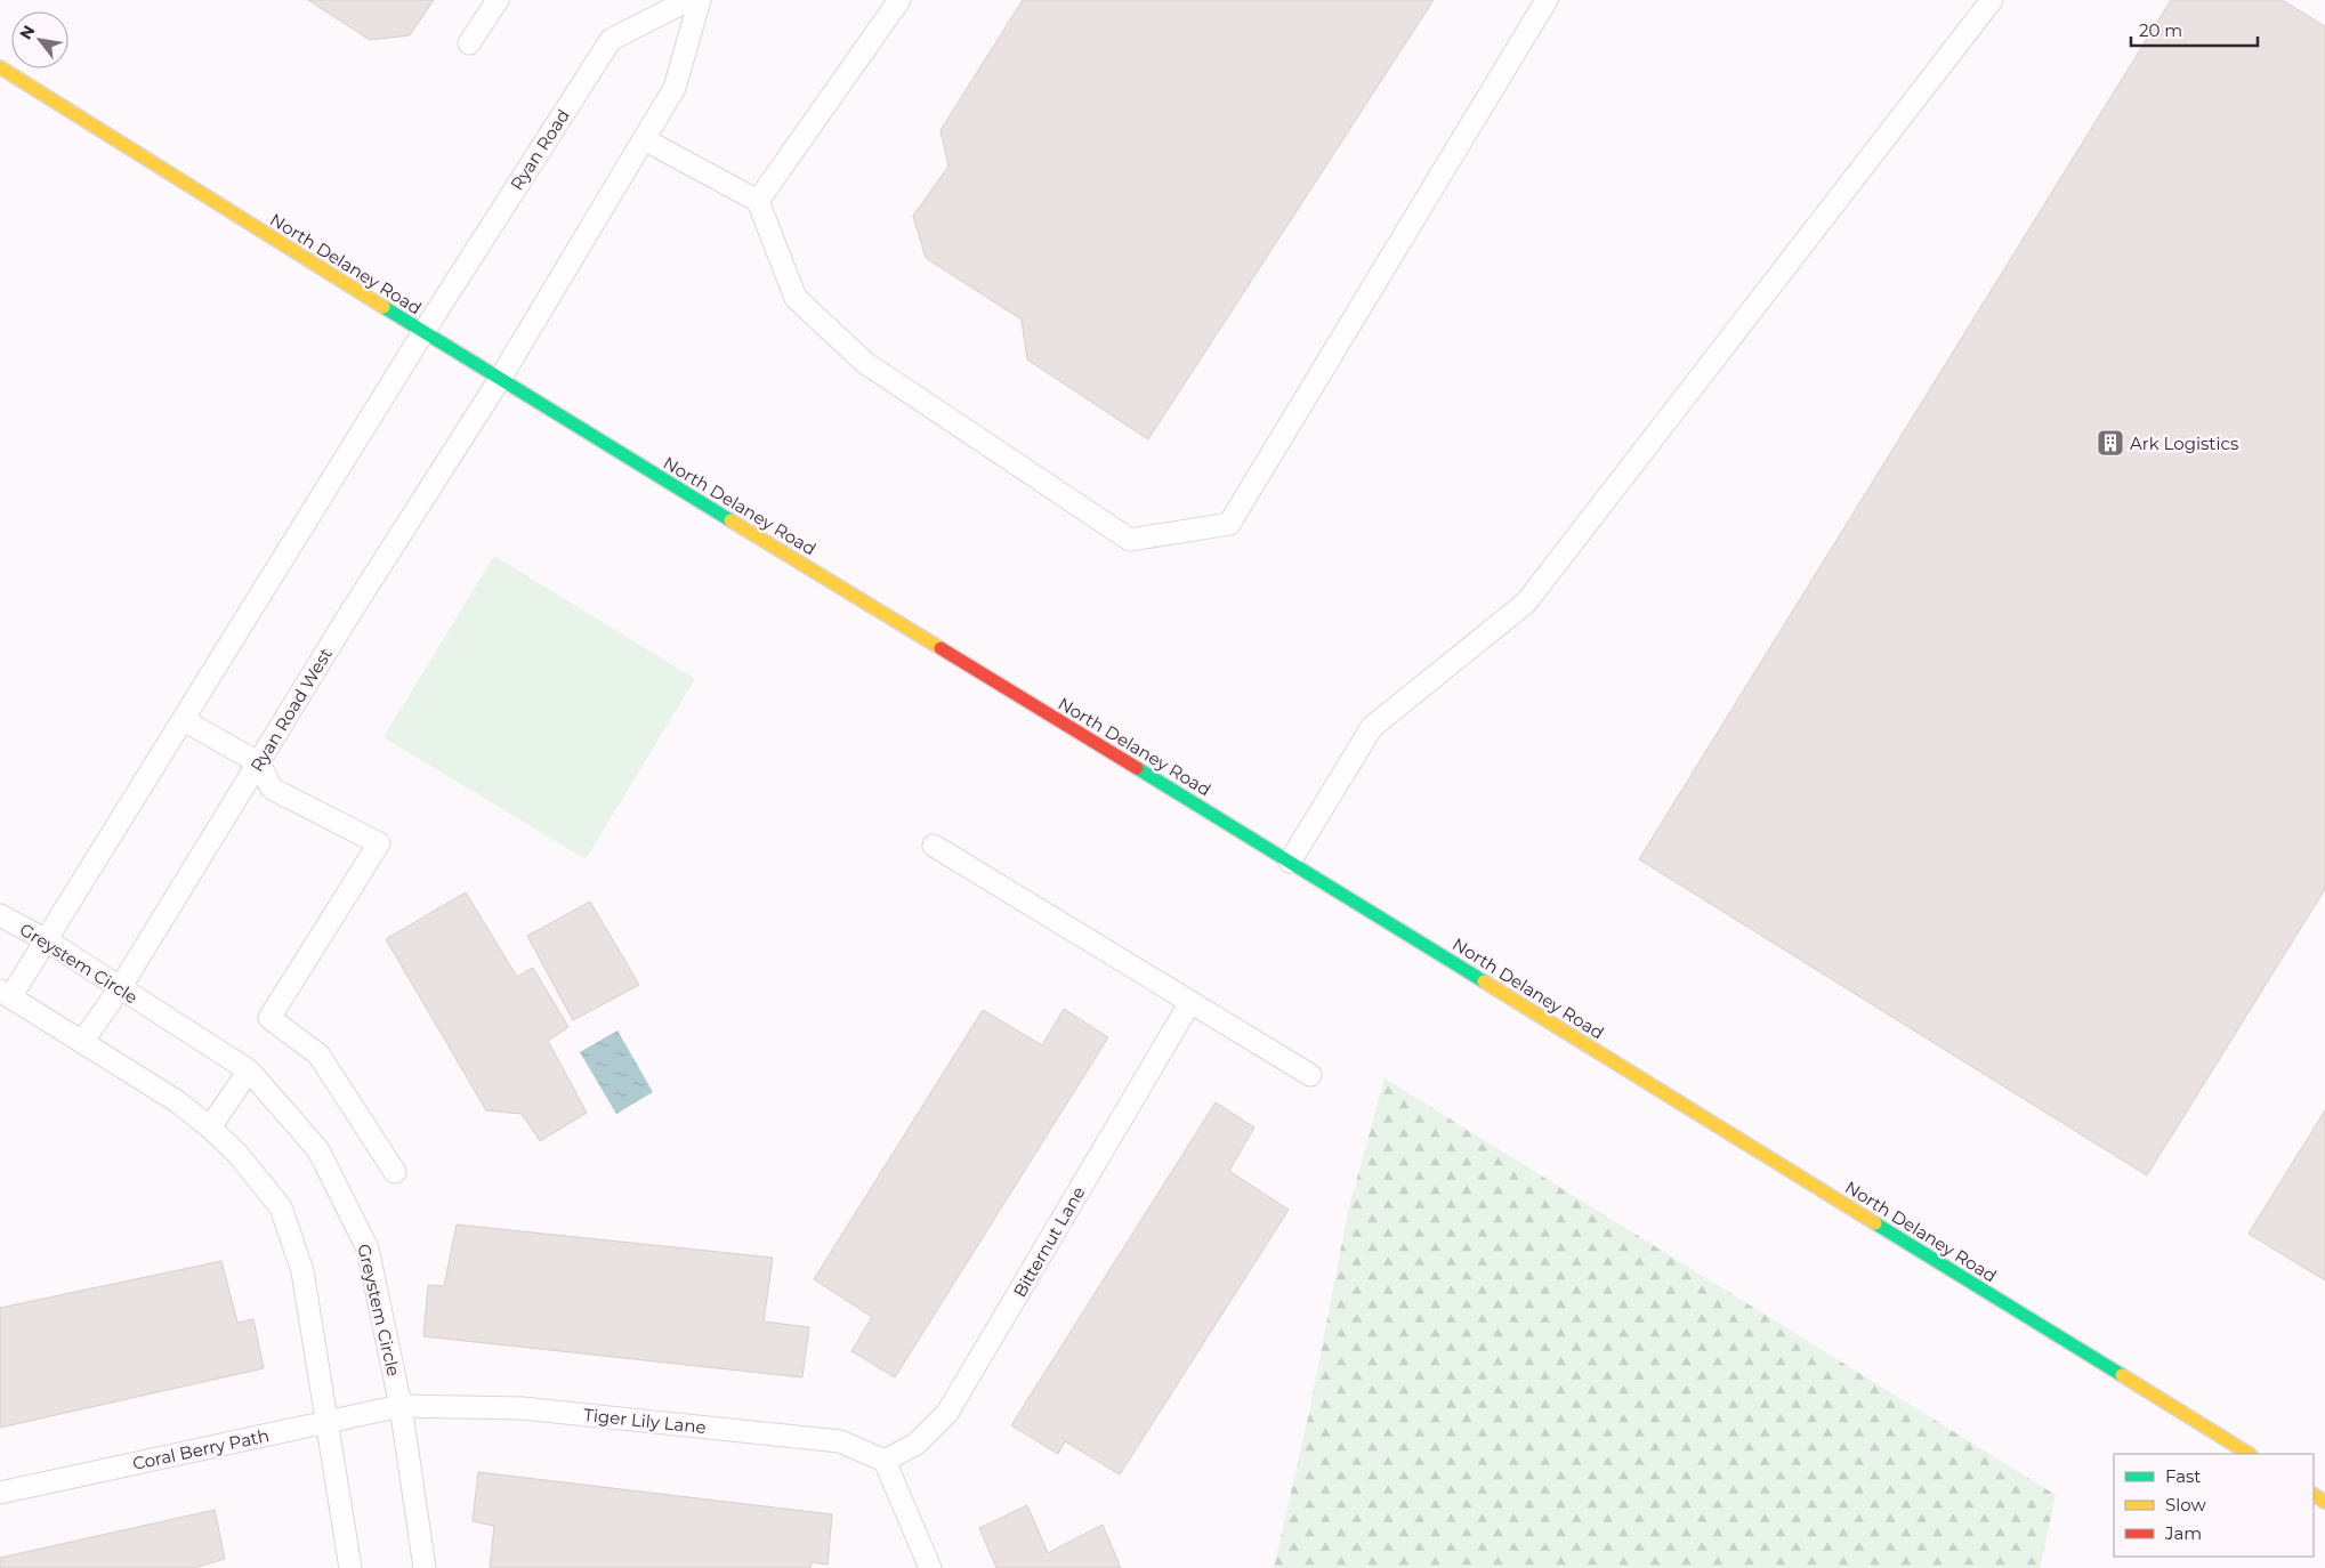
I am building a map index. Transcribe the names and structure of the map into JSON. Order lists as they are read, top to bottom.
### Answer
{
  "streets": {
    "street": ["North Delaney Road"],
    "lane": [
      "Ryan Road",
      "Ryan Road West",
      "Greystem Circle",
      "Bitternut Lane",
      "Tiger Lily Lane",
      "Coral Berry Path"
    ]
  },
  "crossings": [
    ["Ryan Road", "North Delaney Road"],
    ["North Delaney Road", "Ryan Road West"],
    ["Ryan Road West", "Greystem Circle"],
    ["Greystem Circle", "Tiger Lily Lane"],
    ["Greystem Circle", "Coral Berry Path"],
    ["Bitternut Lane", "Tiger Lily Lane"],
    ["Tiger Lily Lane", "Coral Berry Path"]
  ],
  "places": {
    "building": ["Ark Logistics"]
  },
  "legend": ["Fast", "Slow", "Jam"],
  "scale_bar": "20 m",
  "north": "top left"
}
